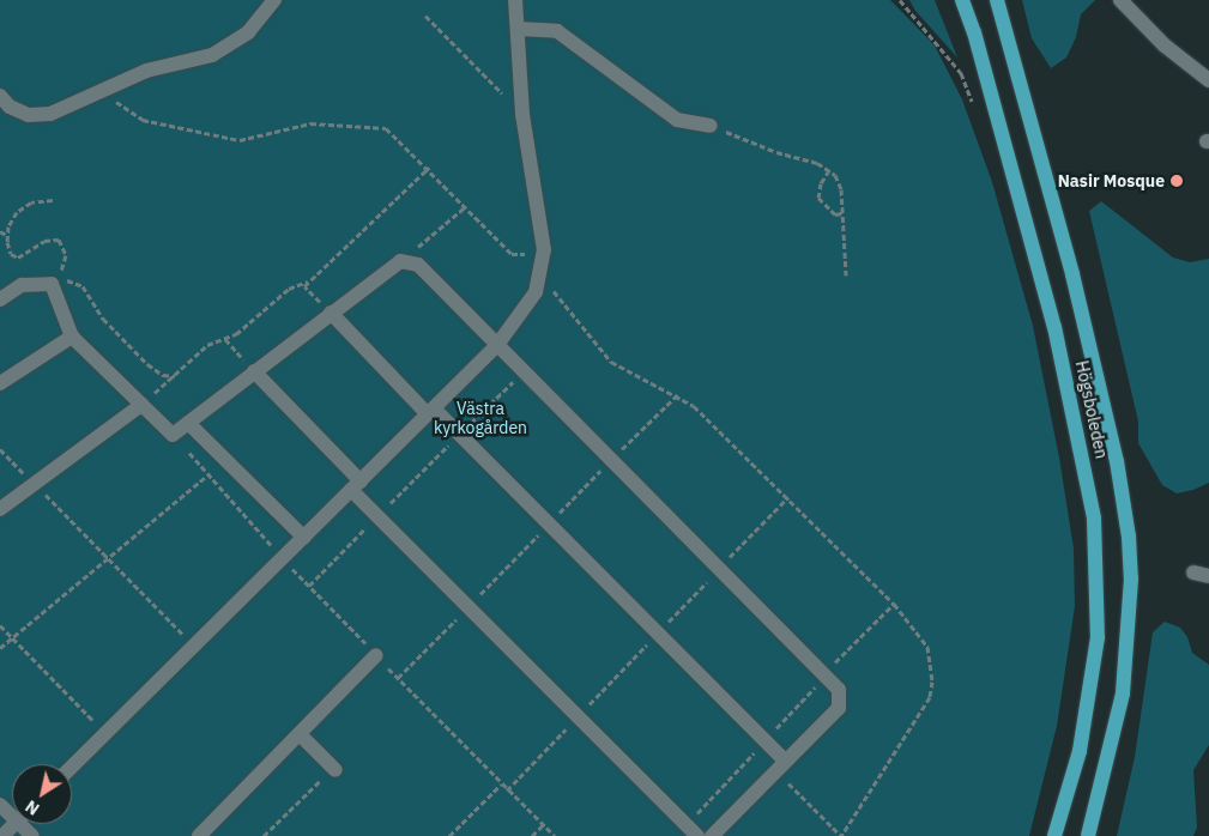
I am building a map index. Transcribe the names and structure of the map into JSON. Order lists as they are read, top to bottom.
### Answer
{
  "streets": {
    "main road": ["Högsboleden"]
  },
  "parks": ["Västra kyrkogården"],
  "places": ["Nasir Mosque"],
  "north": "bottom left"
}
